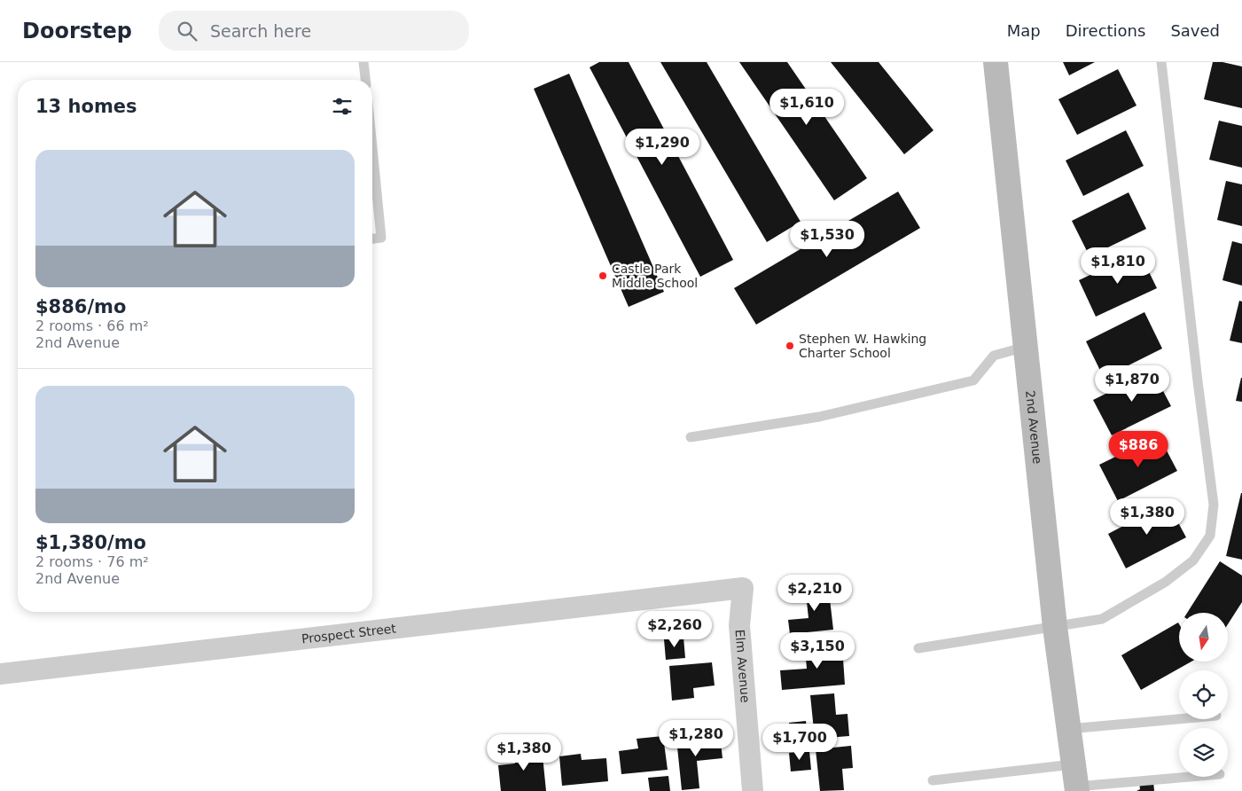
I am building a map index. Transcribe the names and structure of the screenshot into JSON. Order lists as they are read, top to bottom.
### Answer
{
  "streets": {
    "street": ["2nd Avenue", "Prospect Street", "Elm Avenue"]
  },
  "crossings": [
    ["Prospect Street", "Elm Avenue"]
  ],
  "places": ["Castle Park Middle School", "Stephen W. Hawking Charter School"],
  "north": "bottom",
  "page": {
    "header": "Doorstep",
    "search": "Search here",
    "nav": ["Map", "Directions", "Saved"],
    "heading": "13 homes",
    "price": [
      "$1,610",
      "$1,290",
      "$1,530",
      "$1,810",
      "$1,870",
      "$886",
      "$1,380",
      "$2,210",
      "$2,260",
      "$3,150",
      "$1,280",
      "$1,700",
      "$1,380"
    ],
    "list": [
      {
        "name": "$886/mo",
        "note": "2 rooms · 66 m² · 2nd Avenue"
      },
      {
        "name": "$1,380/mo",
        "note": "2 rooms · 76 m² · 2nd Avenue"
      }
    ]
  }
}
